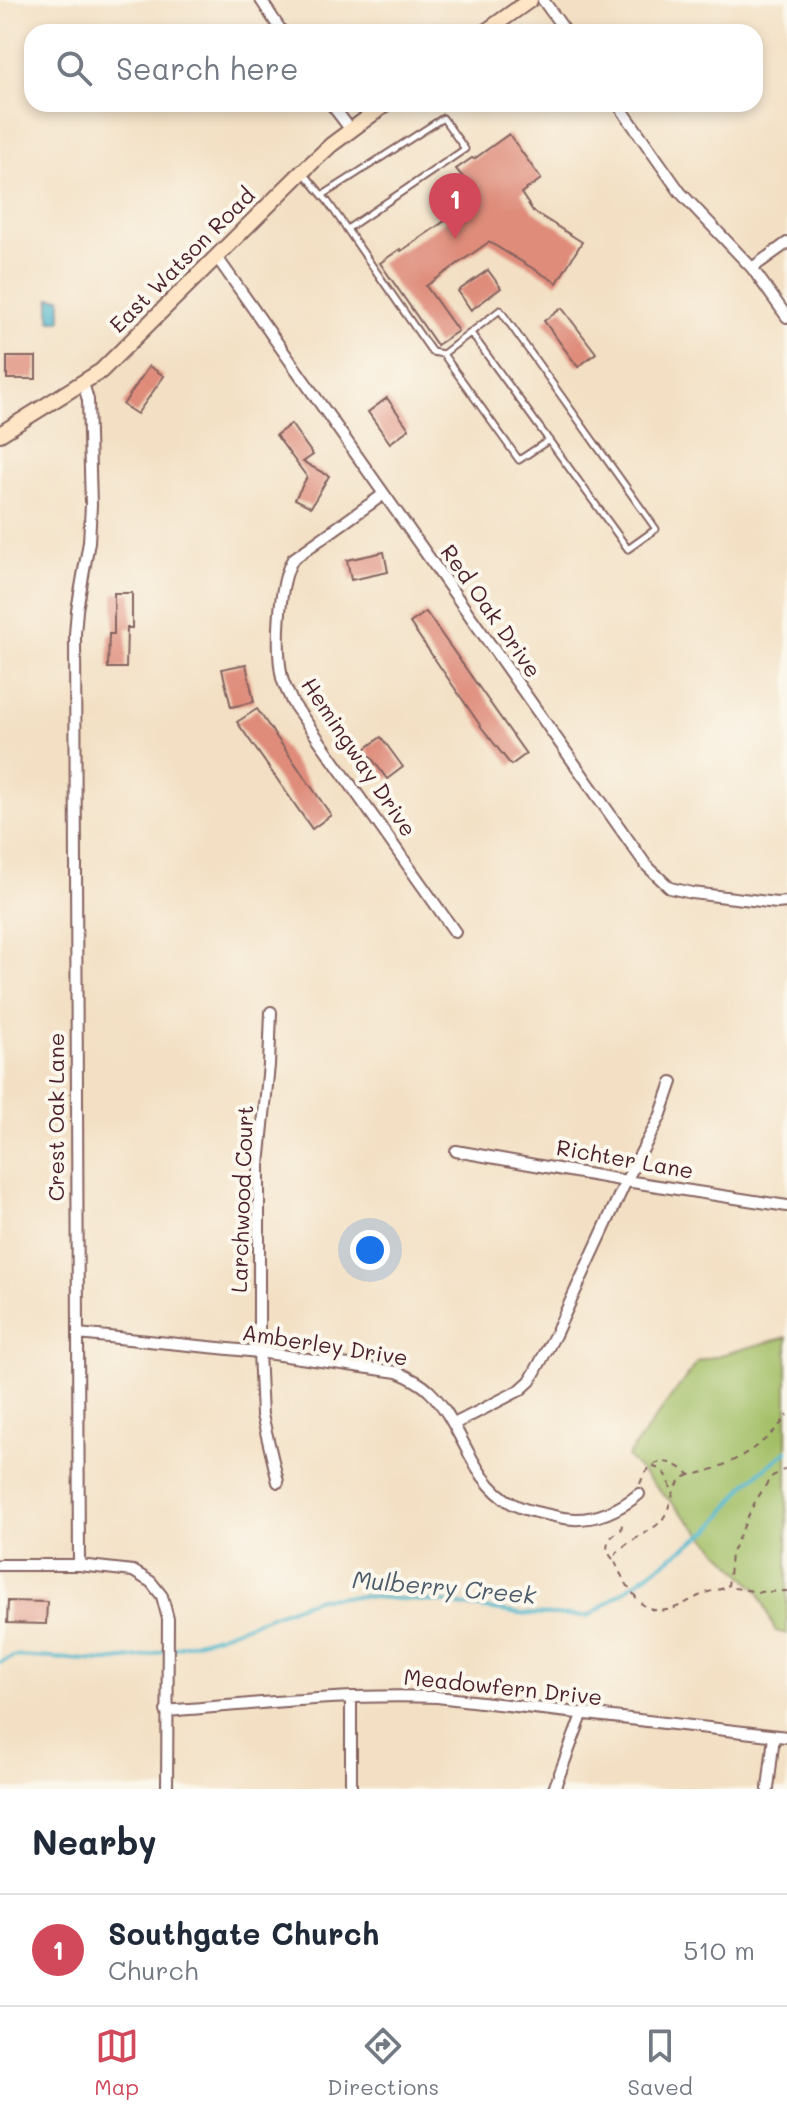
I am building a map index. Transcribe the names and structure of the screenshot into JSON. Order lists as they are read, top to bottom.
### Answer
{
  "streets": {
    "street": [
      "East Watson Road",
      "Red Oak Drive",
      "Hemingway Drive",
      "Crest Oak Lane",
      "Richter Lane",
      "Larchwood Court",
      "Amberley Drive",
      "Meadowfern Drive"
    ]
  },
  "crossings": [
    ["East Watson Road", "Red Oak Drive"],
    ["East Watson Road", "Crest Oak Lane"],
    ["Red Oak Drive", "Hemingway Drive"],
    ["Crest Oak Lane", "Amberley Drive"],
    ["Larchwood Court", "Amberley Drive"]
  ],
  "water": ["Mulberry Creek"],
  "page": {
    "search": "Search here",
    "pins": "1",
    "heading": "Nearby",
    "list": [
      {
        "mark": "1",
        "name": "Southgate Church",
        "note": "Church",
        "value": "510 m"
      }
    ],
    "nav": ["Map", "Directions", "Saved"]
  }
}
